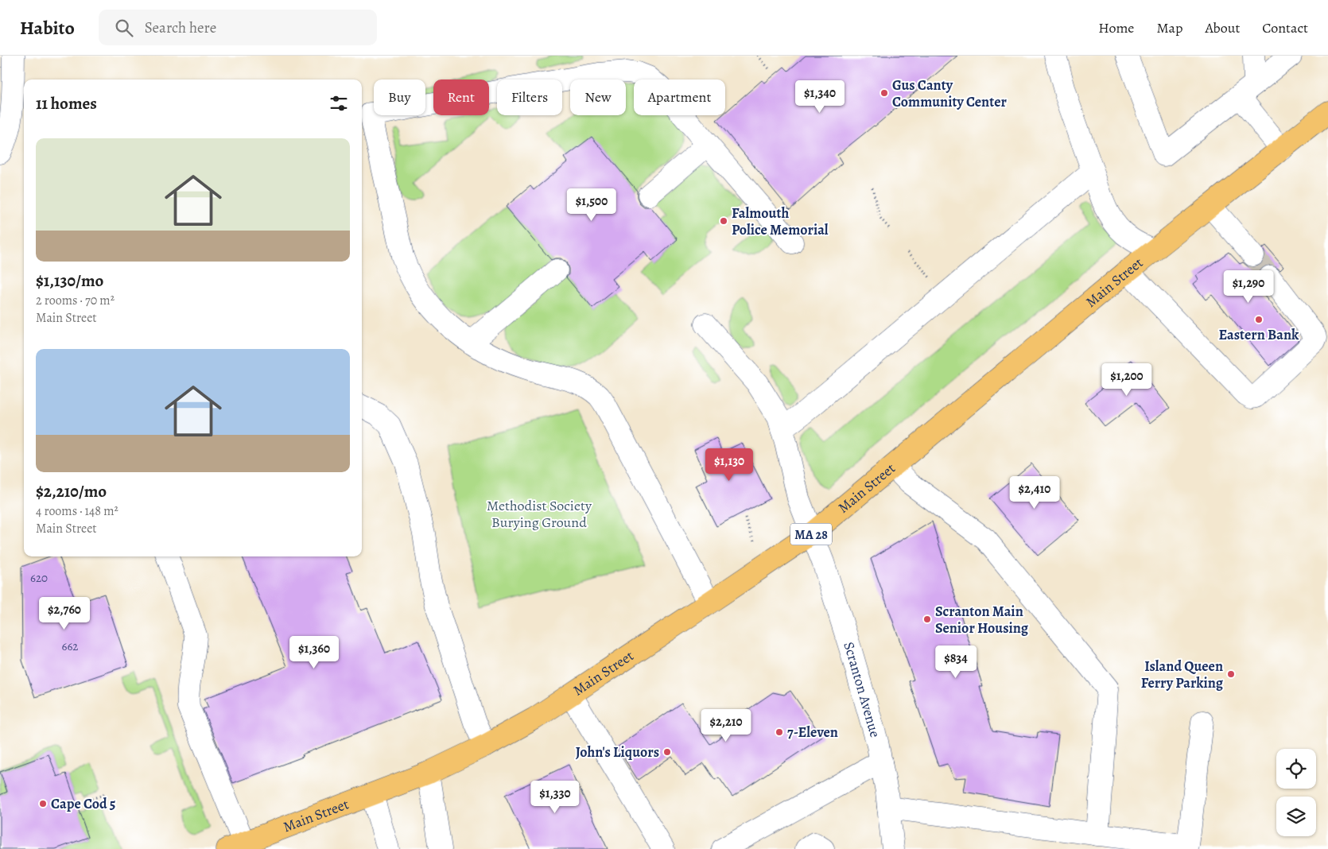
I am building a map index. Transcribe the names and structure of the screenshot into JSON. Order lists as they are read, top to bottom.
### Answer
{
  "streets": {
    "main road": ["Main Street", "MA 28"],
    "street": ["Scranton Avenue"]
  },
  "crossings": [
    ["Main Street", "Scranton Avenue"]
  ],
  "parks": ["Methodist Society Burying Ground"],
  "places": [
    "Gus Canty Community Center",
    "Falmouth Police Memorial",
    "Eastern Bank",
    "Scranton Main Senior Housing",
    "Island Queen Ferry Parking",
    "7-Eleven",
    "John's Liquors",
    "Cape Cod 5"
  ],
  "house_numbers": ["620", "662"],
  "page": {
    "header": "Habito",
    "search": "Search here",
    "nav": [
      "Home",
      "Map",
      "About",
      "Contact"
    ],
    "chip": [
      "Buy",
      "Rent",
      "Filters",
      "New",
      "Apartment"
    ],
    "heading": "11 homes",
    "price": [
      "$1,340",
      "$1,500",
      "$1,290",
      "$1,200",
      "$1,130",
      "$2,410",
      "$2,760",
      "$1,360",
      "$834",
      "$2,210",
      "$1,330"
    ],
    "list": [
      {
        "name": "$1,130/mo",
        "note": "2 rooms · 70 m² · Main Street"
      },
      {
        "name": "$2,210/mo",
        "note": "4 rooms · 148 m² · Main Street"
      }
    ]
  }
}
